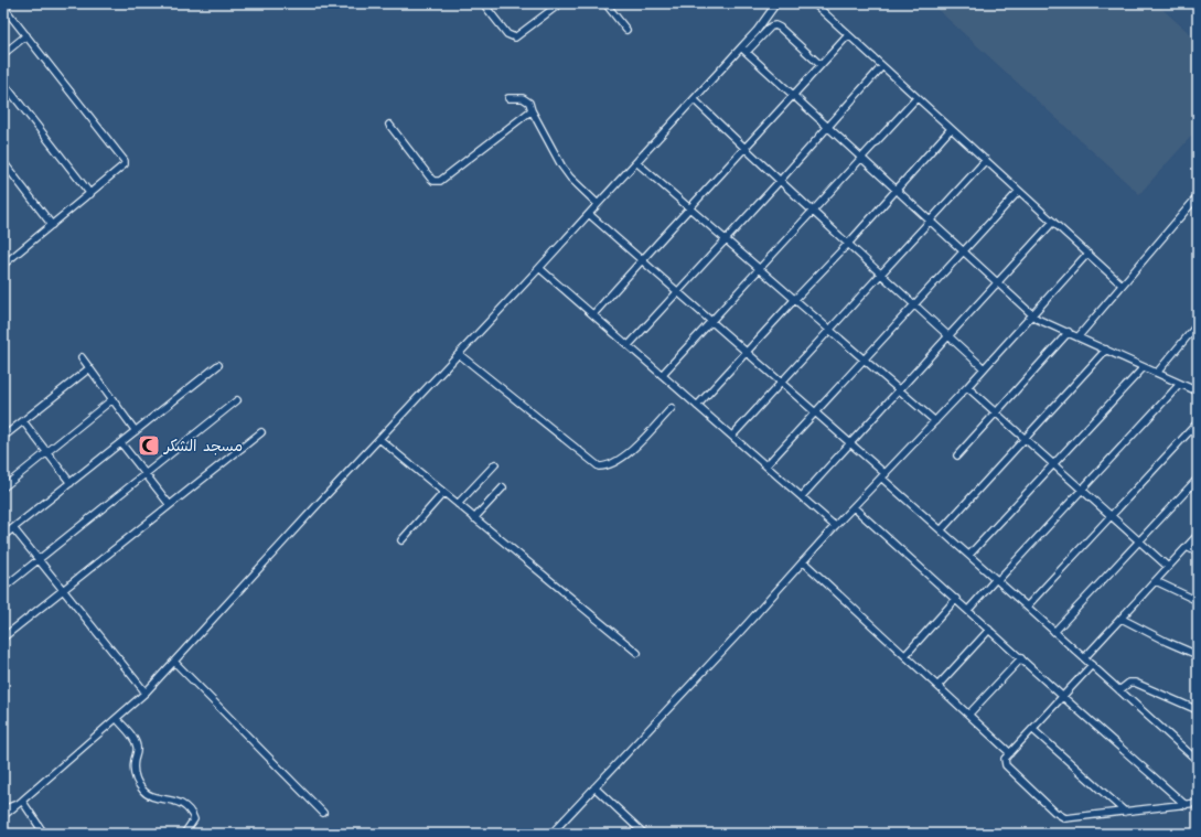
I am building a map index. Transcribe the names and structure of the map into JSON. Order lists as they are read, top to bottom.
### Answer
{
  "places": {
    "mosque": ["مسجد الشكر"]
  }
}
